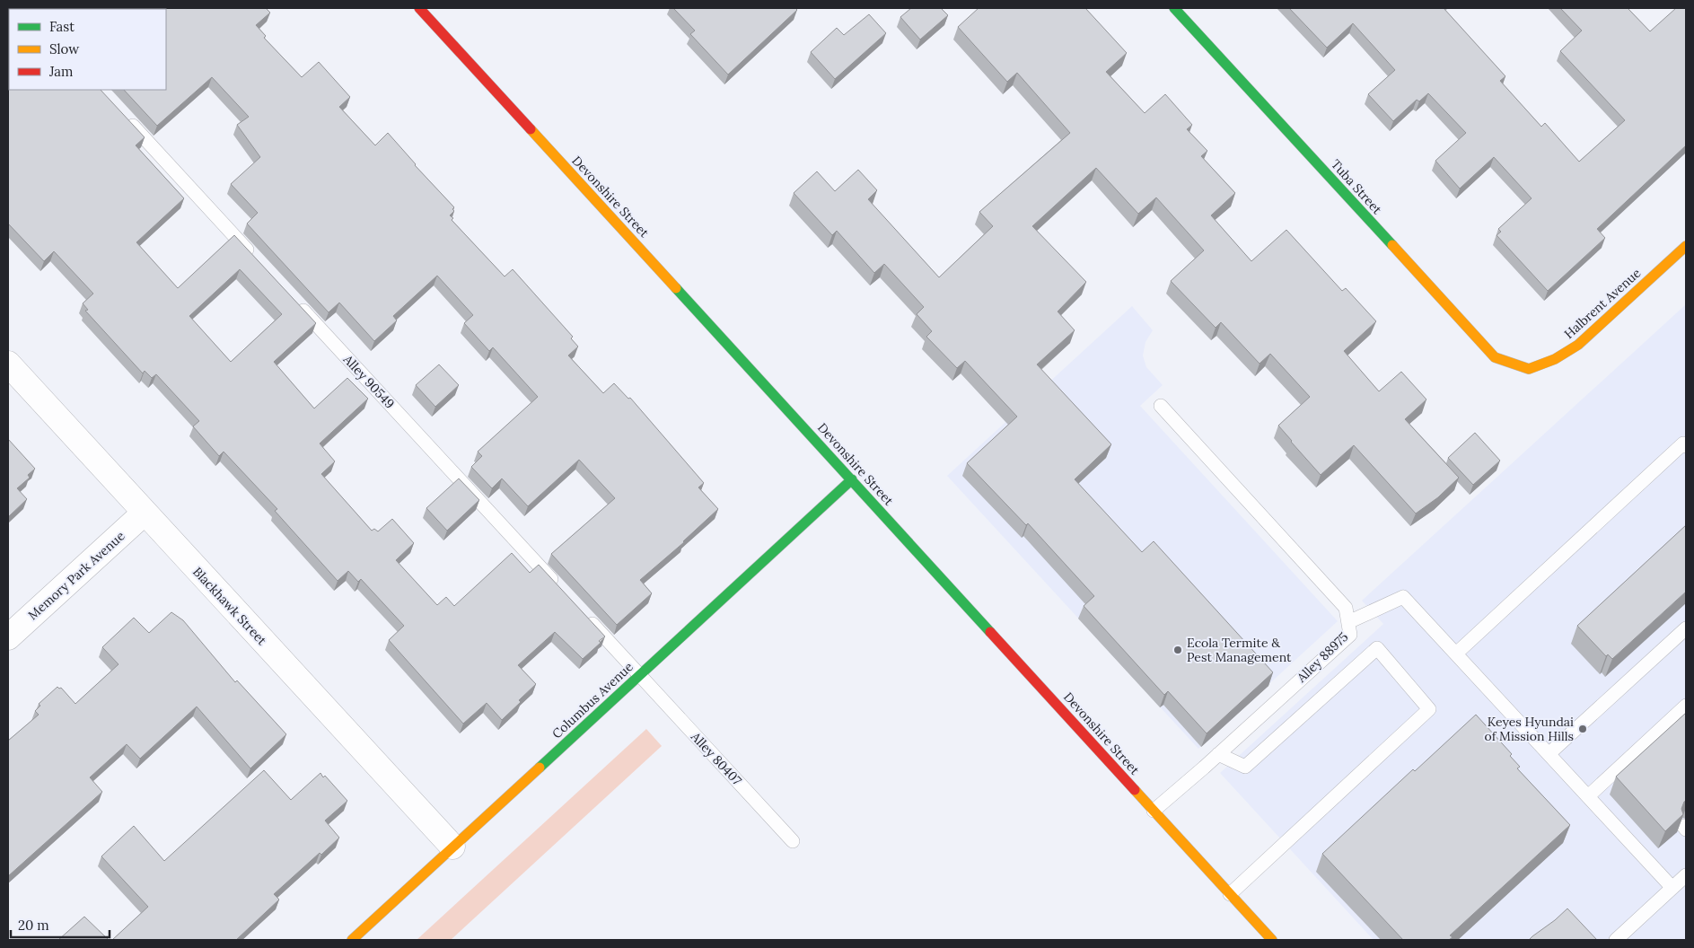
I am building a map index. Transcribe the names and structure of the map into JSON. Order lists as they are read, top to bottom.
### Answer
{
  "streets": {
    "street": [
      "Tuba Street",
      "Devonshire Street",
      "Halbrent Avenue",
      "Memory Park Avenue",
      "Blackhawk Street",
      "Columbus Avenue"
    ],
    "lane": ["Alley 90549", "Alley 88975", "Alley 80407"]
  },
  "crossings": [
    ["Tuba Street", "Halbrent Avenue"],
    ["Devonshire Street", "Alley 88975"],
    ["Devonshire Street", "Columbus Avenue"],
    ["Memory Park Avenue", "Blackhawk Street"],
    ["Blackhawk Street", "Columbus Avenue"],
    ["Columbus Avenue", "Alley 80407"]
  ],
  "places": ["Ecola Termite & Pest Management", "Keyes Hyundai of Mission Hills"],
  "legend": ["Fast", "Slow", "Jam"],
  "scale_bar": "20 m"
}
